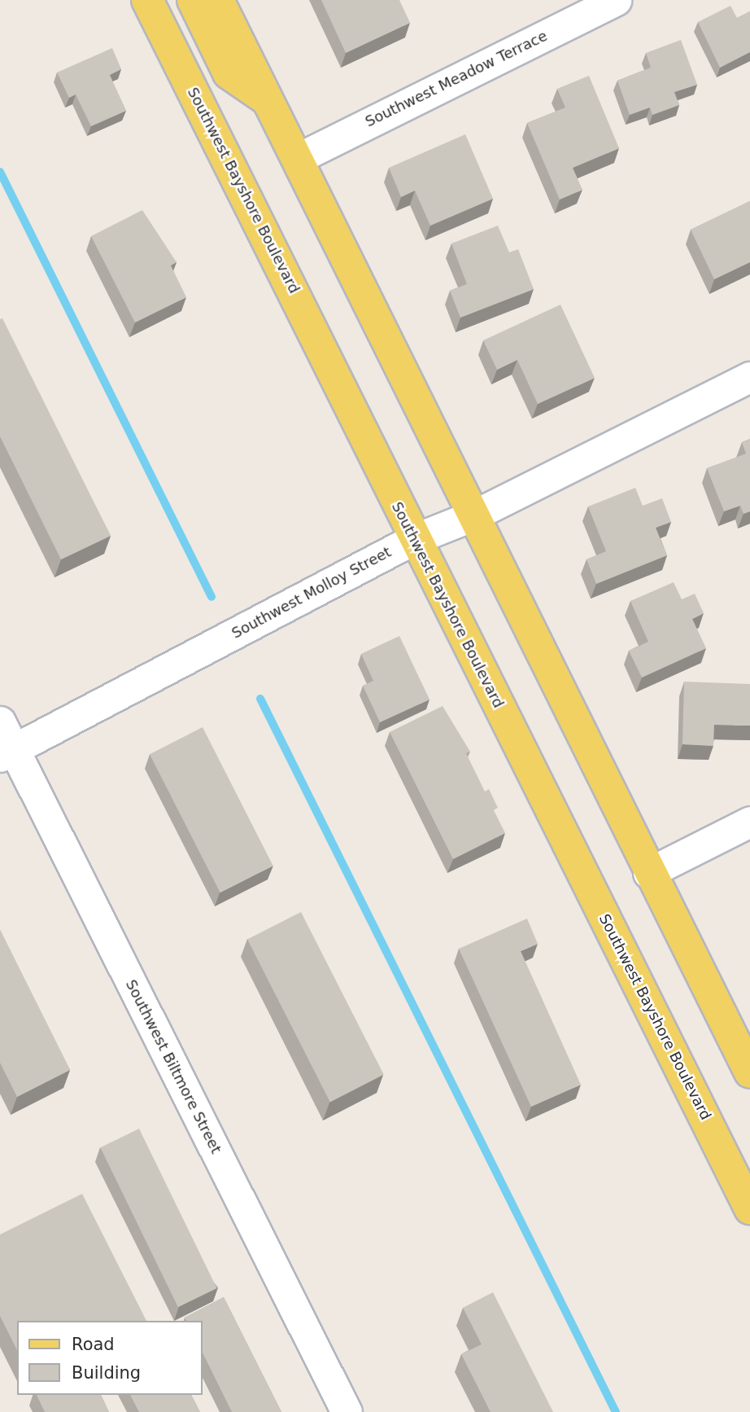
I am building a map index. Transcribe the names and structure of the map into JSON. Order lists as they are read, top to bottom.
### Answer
{
  "streets": {
    "main road": ["Southwest Bayshore Boulevard"],
    "street": ["Southwest Meadow Terrace", "Southwest Molloy Street", "Southwest Biltmore Street"]
  },
  "crossings": [
    ["Southwest Bayshore Boulevard", "Southwest Molloy Street"],
    ["Southwest Molloy Street", "Southwest Biltmore Street"]
  ],
  "legend": ["Road", "Building"]
}
